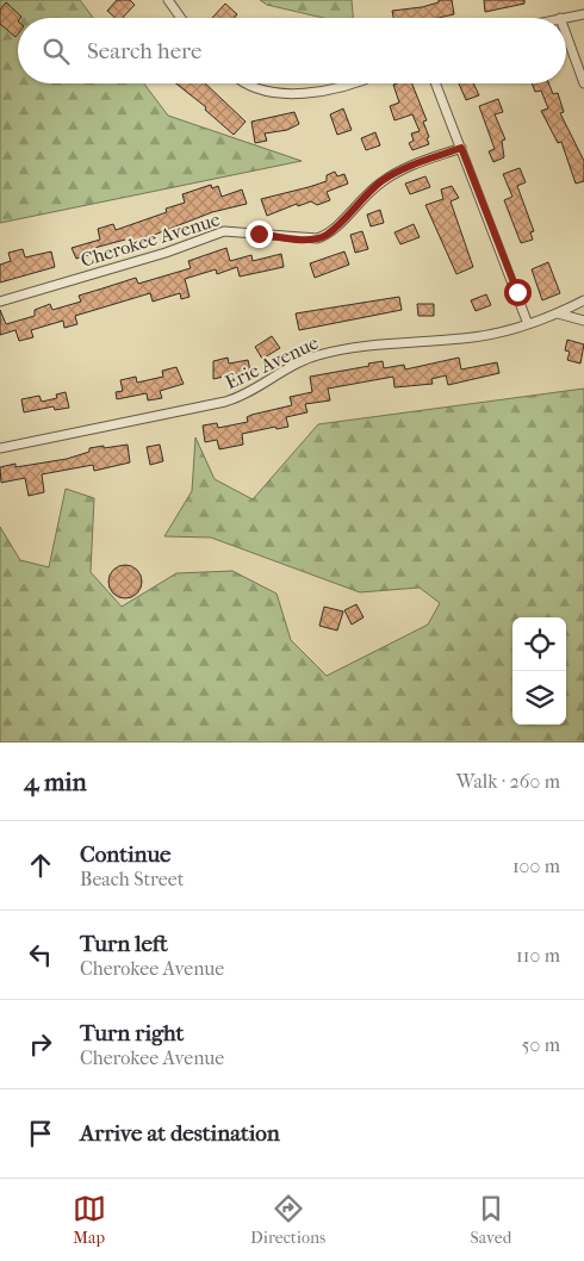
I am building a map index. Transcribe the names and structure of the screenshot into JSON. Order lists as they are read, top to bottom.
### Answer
{
  "streets": {
    "street": ["Cherokee Avenue", "Erie Avenue"]
  },
  "page": {
    "search": "Search here",
    "heading": ["4 min", "Walk · 260 m"],
    "list": [
      ["Continue", "Beach Street", "100 m"],
      ["Turn left", "Cherokee Avenue", "110 m"],
      ["Turn right", "Cherokee Avenue", "50 m"],
      "Arrive at destination"
    ],
    "nav": ["Map", "Directions", "Saved"]
  }
}
